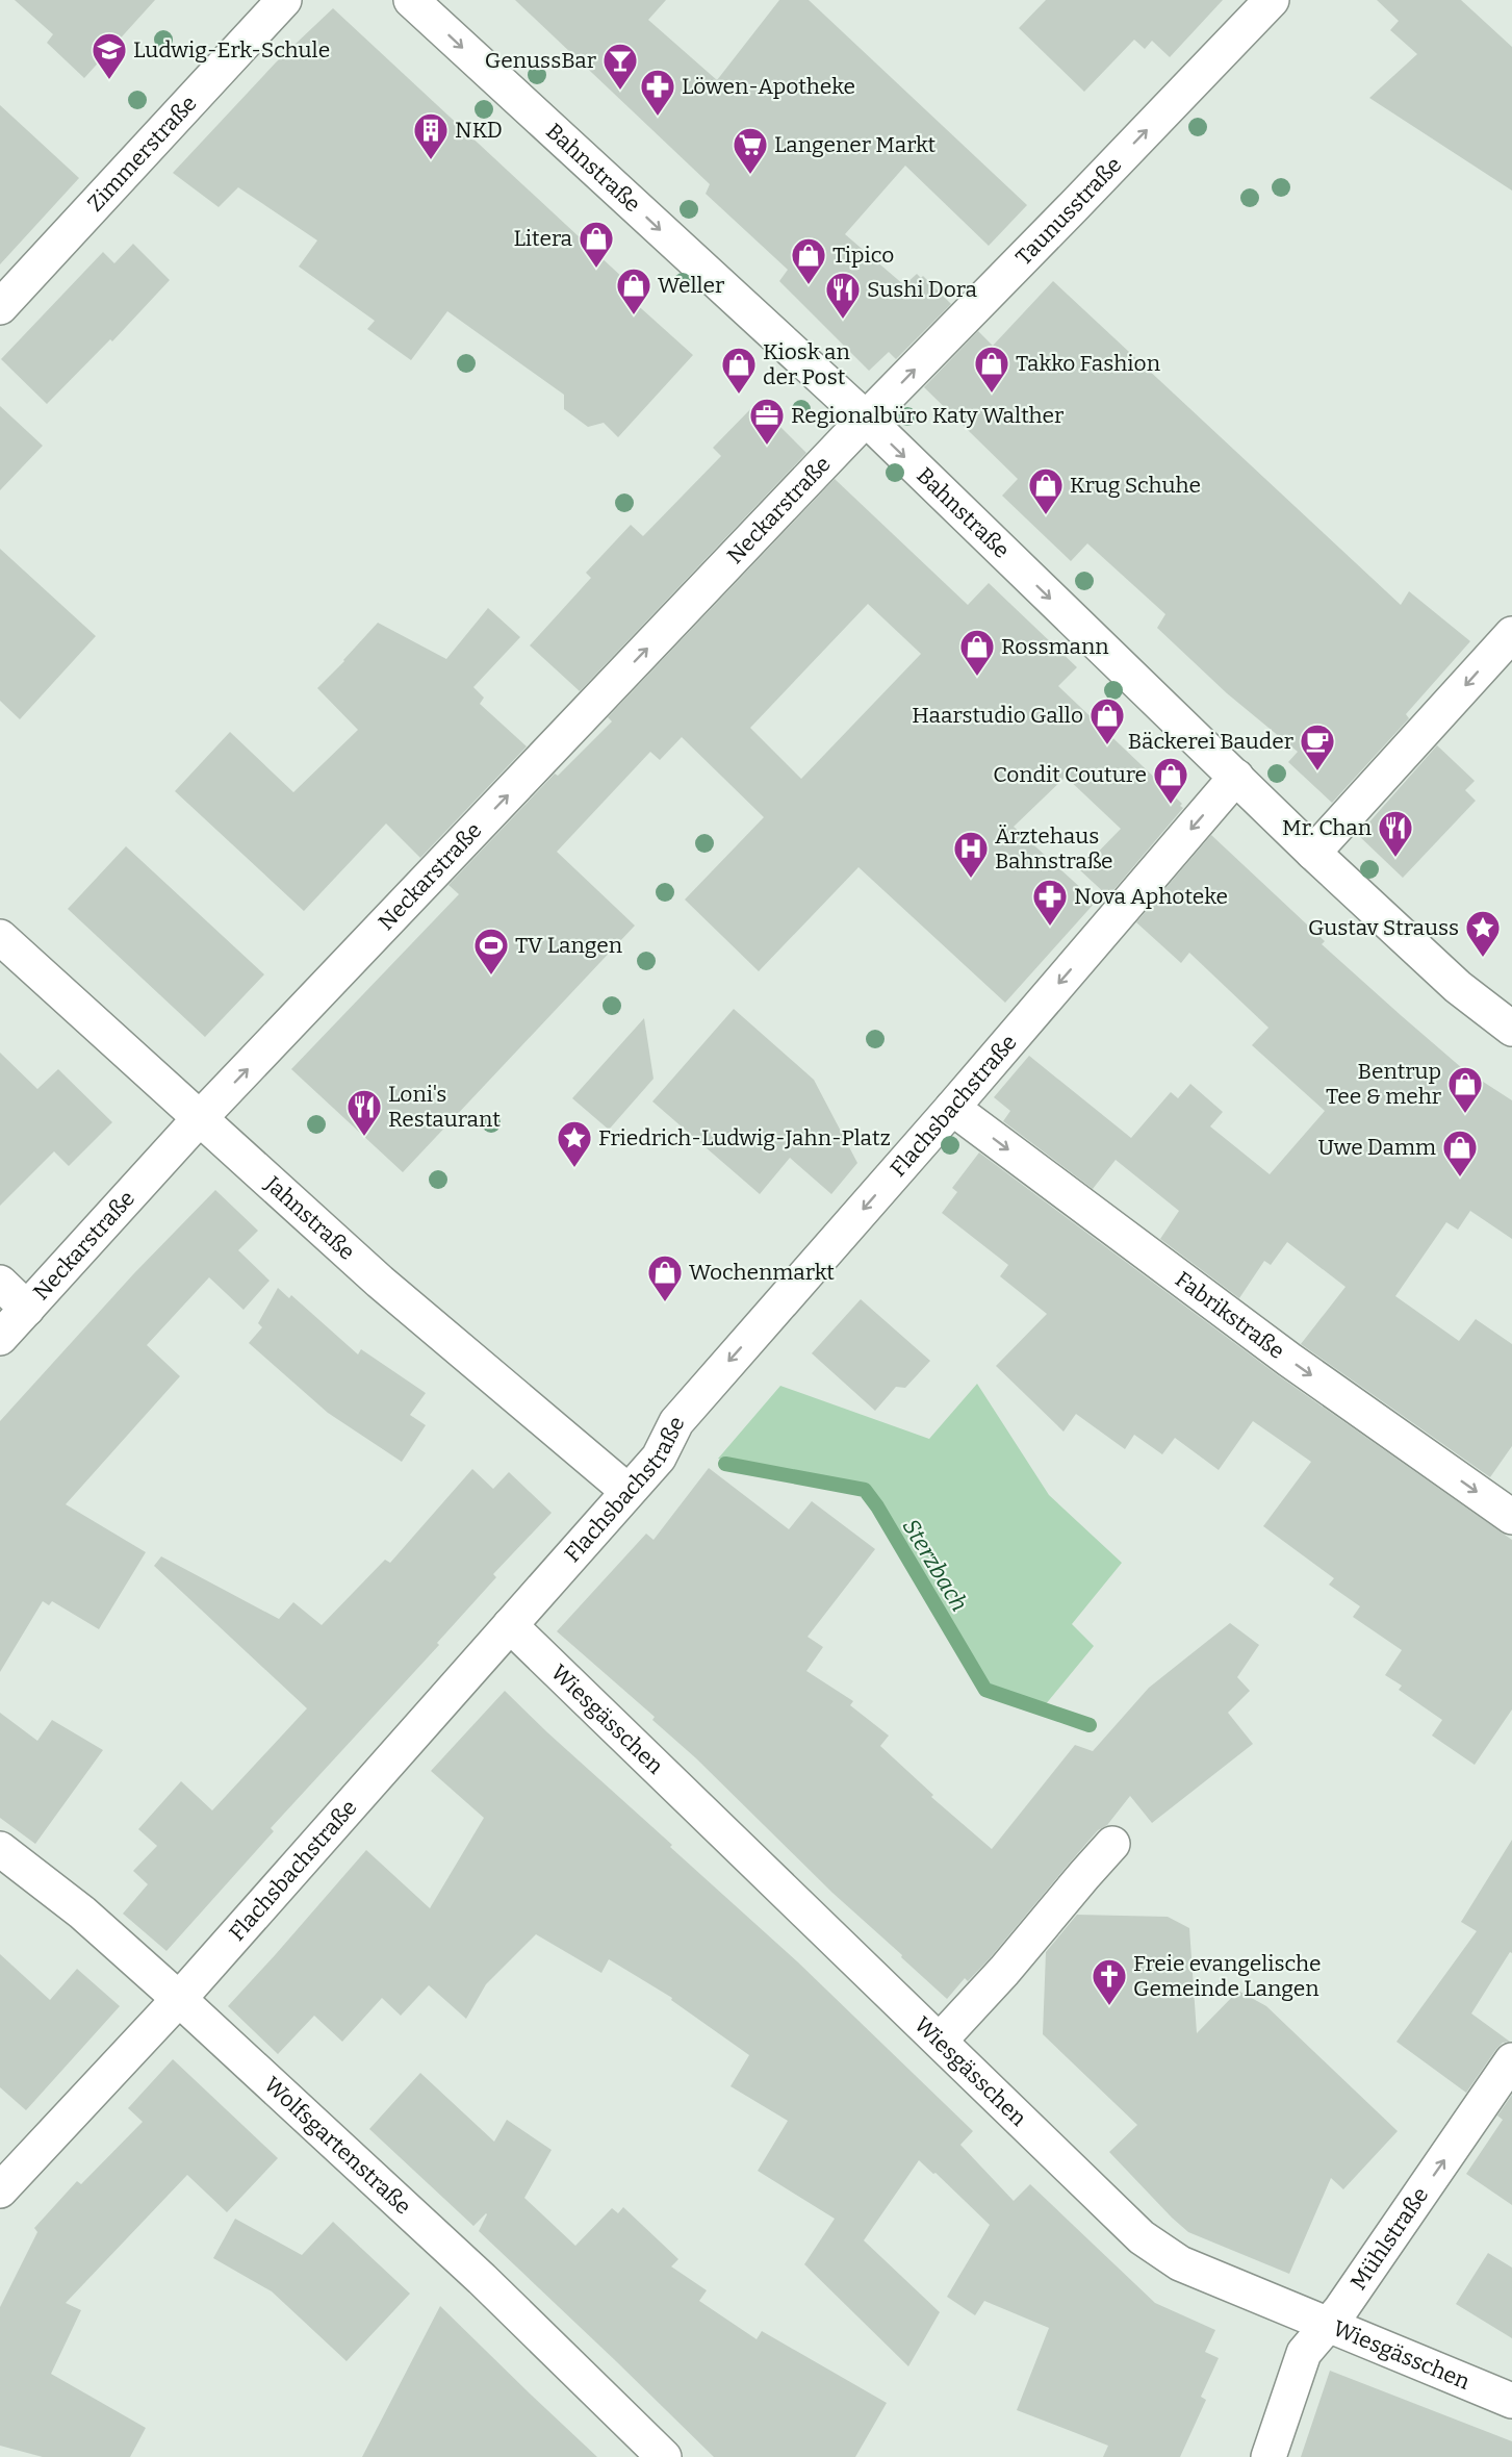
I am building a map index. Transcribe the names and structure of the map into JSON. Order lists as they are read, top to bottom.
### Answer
{
  "streets": {
    "street": [
      "Zimmerstraße",
      "Bahnstraße",
      "Taunusstraße",
      "Neckarstraße",
      "Flachsbachstraße",
      "Jahnstraße",
      "Fabrikstraße",
      "Wiesgässchen",
      "Wolfsgartenstraße",
      "Mühlstraße"
    ]
  },
  "crossings": [
    ["Bahnstraße", "Taunusstraße"],
    ["Bahnstraße", "Neckarstraße"],
    ["Bahnstraße", "Flachsbachstraße"],
    ["Taunusstraße", "Neckarstraße"],
    ["Neckarstraße", "Jahnstraße"],
    ["Flachsbachstraße", "Jahnstraße"],
    ["Flachsbachstraße", "Fabrikstraße"],
    ["Flachsbachstraße", "Wiesgässchen"],
    ["Flachsbachstraße", "Wolfsgartenstraße"],
    ["Wiesgässchen", "Mühlstraße"]
  ],
  "one_way": [
    "Bahnstraße",
    "Taunusstraße",
    "Neckarstraße",
    "Flachsbachstraße",
    "Fabrikstraße",
    "Mühlstraße"
  ],
  "water": ["Sterzbach"],
  "places": {
    "school or university": ["Ludwig-Erk-Schule"],
    "bar": ["GenussBar"],
    "pharmacy": ["Löwen-Apotheke", "Nova Aphoteke"],
    "building": ["NKD"],
    "supermarket": ["Langener Markt"],
    "shop": [
      "Litera",
      "Tipico",
      "Weller",
      "Takko Fashion",
      "Kiosk an der Post",
      "Krug Schuhe",
      "Rossmann",
      "Haarstudio Gallo",
      "Condit Couture",
      "Bentrup Tee & mehr",
      "Uwe Damm",
      "Wochenmarkt"
    ],
    "restaurant": ["Sushi Dora", "Mr. Chan", "Loni's Restaurant"],
    "office": ["Regionalbüro Katy Walther"],
    "cafe": ["Bäckerei Bauder"],
    "hospital": ["Ärztehaus Bahnstraße"],
    "place": ["Gustav Strauss", "Friedrich-Ludwig-Jahn-Platz"],
    "sports": ["TV Langen"],
    "church": ["Freie evangelische Gemeinde Langen"]
  }
}
